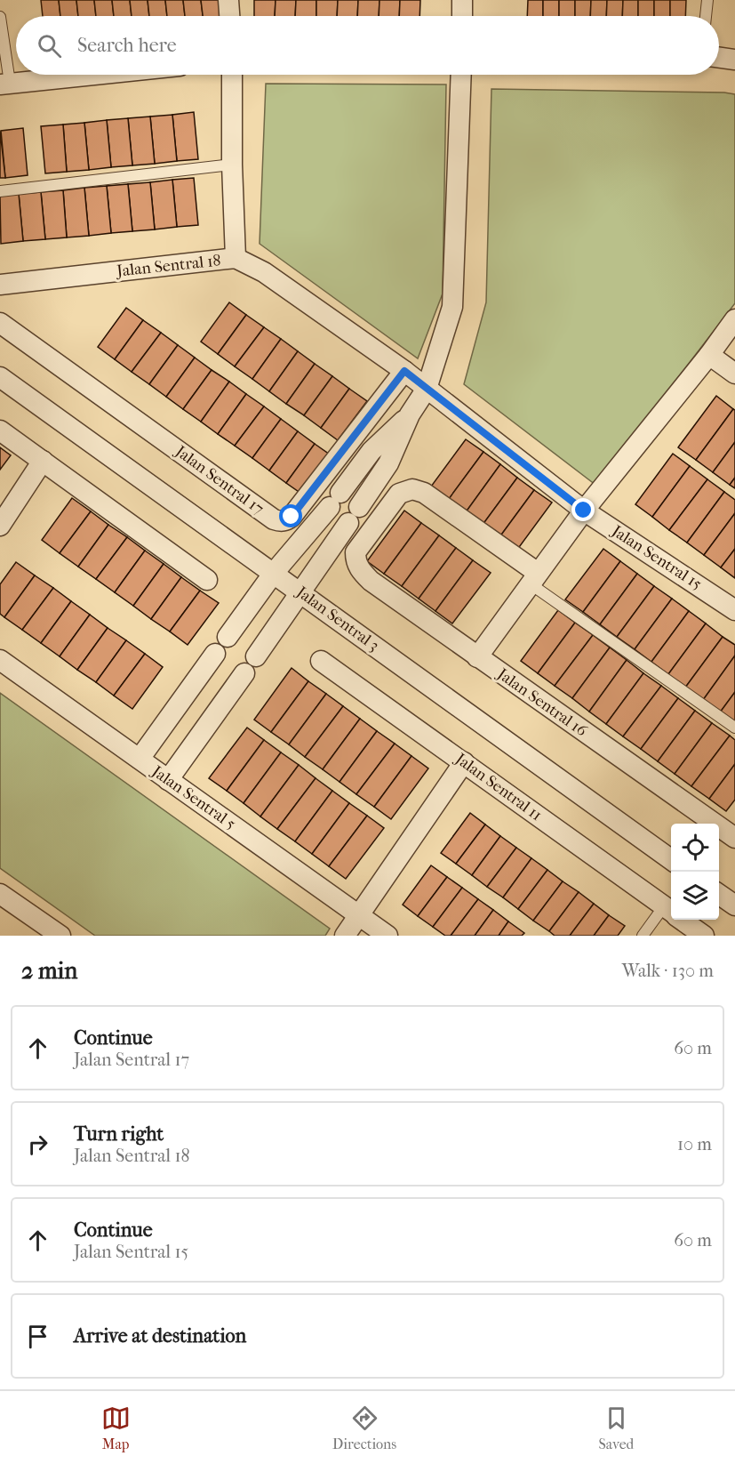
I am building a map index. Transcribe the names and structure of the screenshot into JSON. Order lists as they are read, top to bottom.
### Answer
{
  "streets": {
    "street": [
      "Jalan Sentral 18",
      "Jalan Sentral 17",
      "Jalan Sentral 15",
      "Jalan Sentral 3",
      "Jalan Sentral 16",
      "Jalan Sentral 11",
      "Jalan Sentral 5"
    ]
  },
  "crossings": [
    ["Jalan Sentral 18", "Jalan Sentral 17"],
    ["Jalan Sentral 18", "Jalan Sentral 15"]
  ],
  "page": {
    "search": "Search here",
    "heading": ["2 min", "Walk · 130 m"],
    "list": [
      ["Continue", "Jalan Sentral 17", "60 m"],
      ["Turn right", "Jalan Sentral 18", "10 m"],
      ["Continue", "Jalan Sentral 15", "60 m"],
      "Arrive at destination"
    ],
    "nav": ["Map", "Directions", "Saved"]
  }
}
